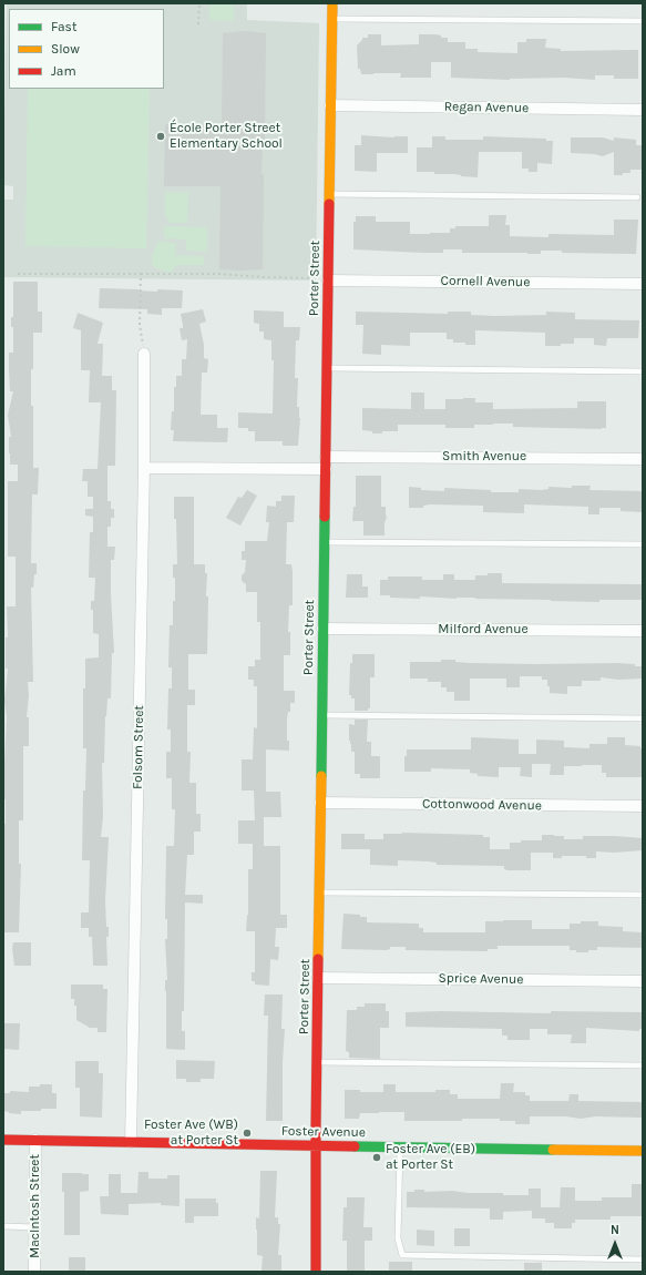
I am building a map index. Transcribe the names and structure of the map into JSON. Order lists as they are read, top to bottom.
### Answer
{
  "streets": {
    "street": [
      "Regan Avenue",
      "Porter Street",
      "Cornell Avenue",
      "Smith Avenue",
      "Milford Avenue",
      "Folsom Street",
      "Cottonwood Avenue",
      "Sprice Avenue",
      "Foster Avenue",
      "MacIntosh Street"
    ]
  },
  "crossings": [
    ["Regan Avenue", "Porter Street"],
    ["Porter Street", "Cornell Avenue"],
    ["Porter Street", "Smith Avenue"],
    ["Porter Street", "Milford Avenue"],
    ["Porter Street", "Cottonwood Avenue"],
    ["Porter Street", "Sprice Avenue"],
    ["Porter Street", "Foster Avenue"],
    ["Folsom Street", "Foster Avenue"],
    ["Foster Avenue", "MacIntosh Street"]
  ],
  "places": ["École Porter Street Elementary School", "Foster Ave (WB) at Porter St", "Foster Ave (EB) at Porter St"],
  "legend": ["Fast", "Slow", "Jam"],
  "north": "top"
}
